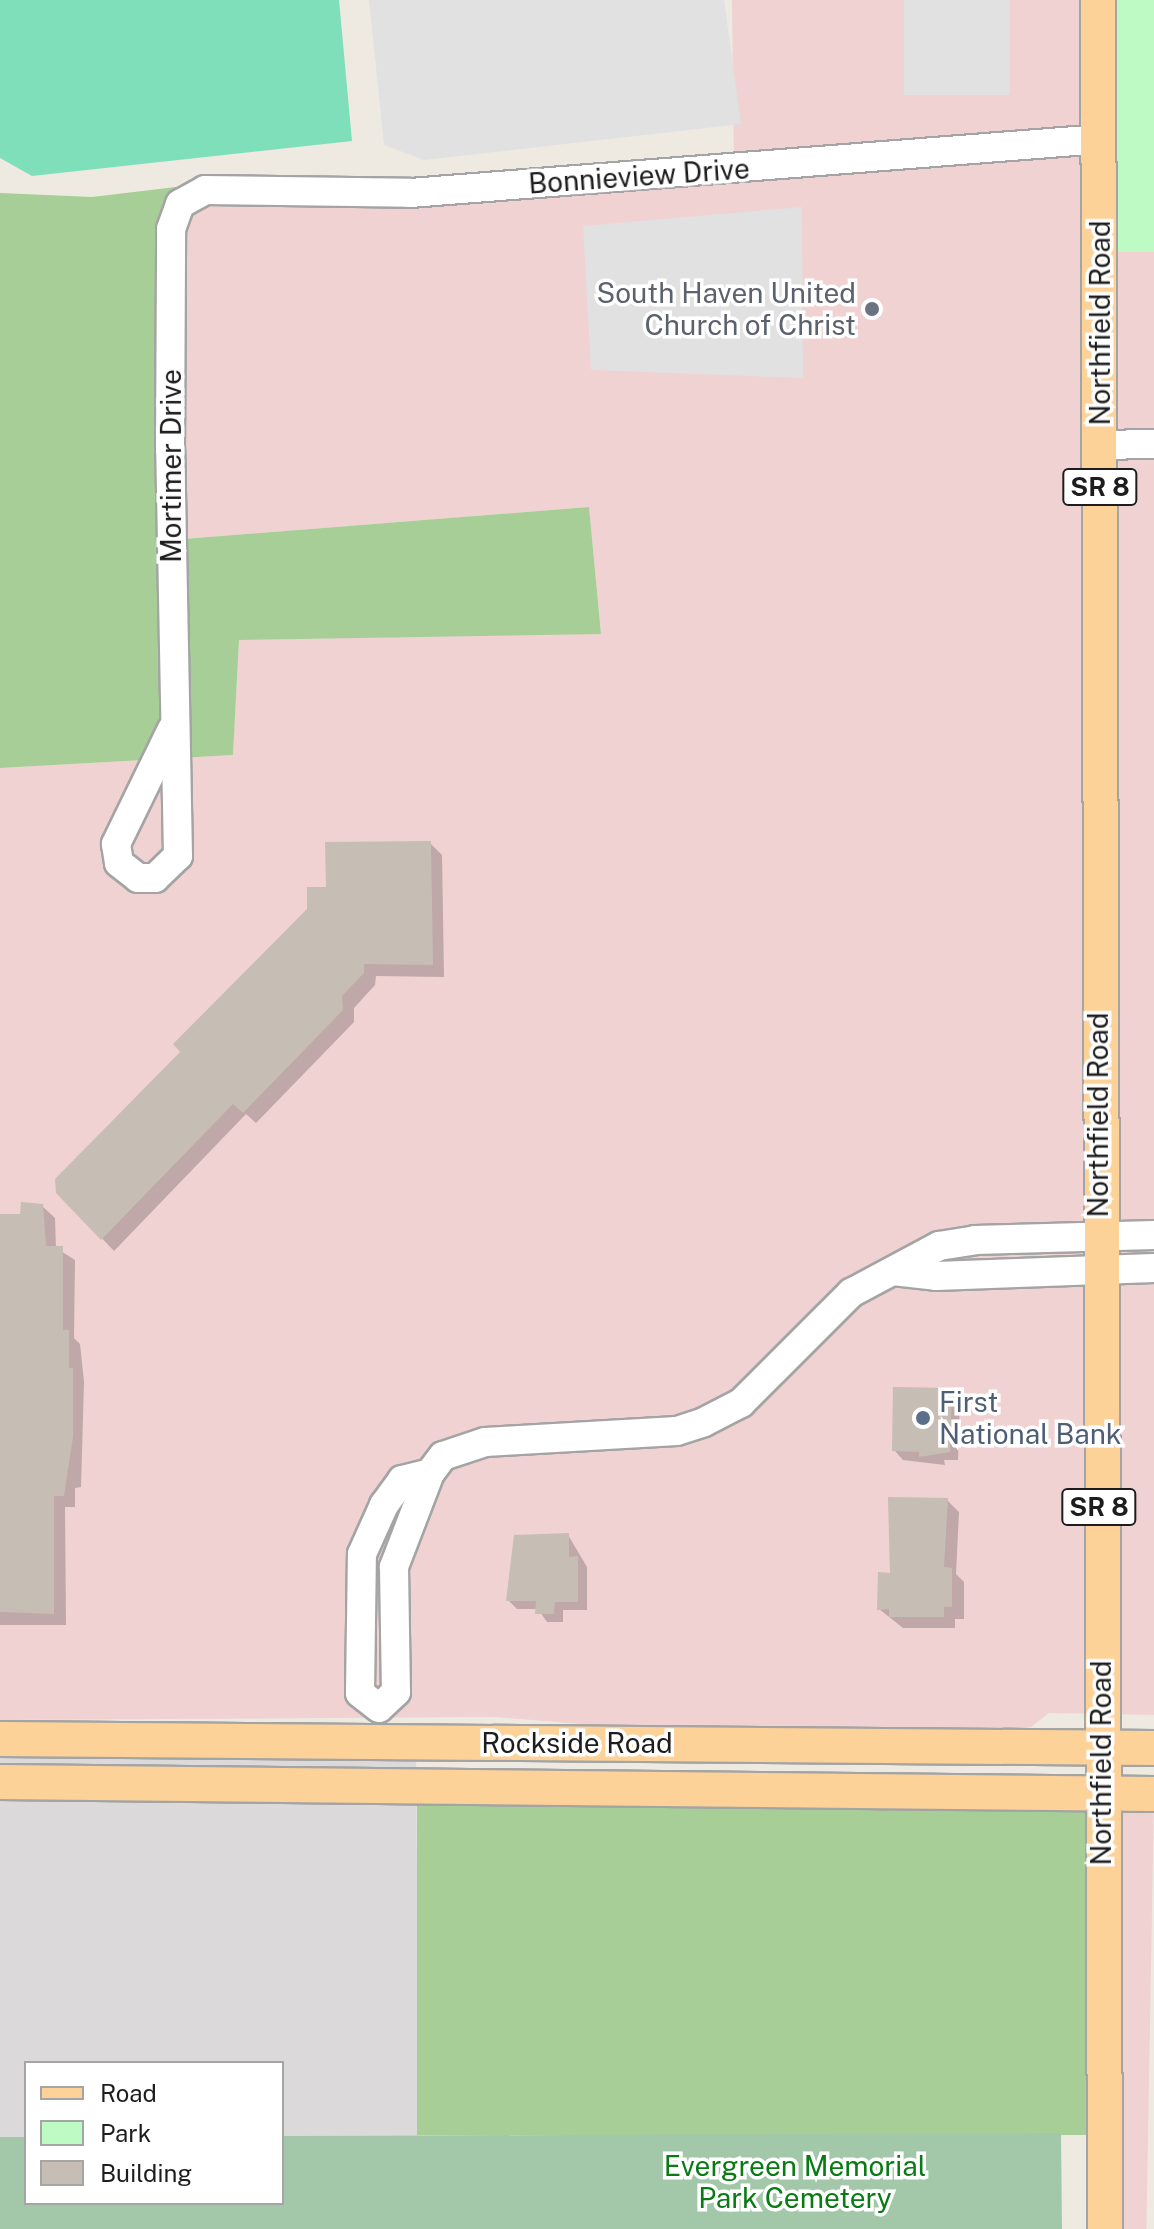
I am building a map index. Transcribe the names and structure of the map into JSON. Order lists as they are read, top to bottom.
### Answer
{
  "streets": {
    "main road": ["Northfield Road", "SR 8", "Rockside Road"],
    "street": ["Bonnieview Drive", "Mortimer Drive"]
  },
  "crossings": [
    ["Bonnieview Drive", "Northfield Road"],
    ["Bonnieview Drive", "Mortimer Drive"],
    ["Northfield Road", "Rockside Road"]
  ],
  "parks": ["Evergreen Memorial Park Cemetery"],
  "places": ["South Haven United Church of Christ", "First National Bank"],
  "legend": ["Road", "Park", "Building"]
}
